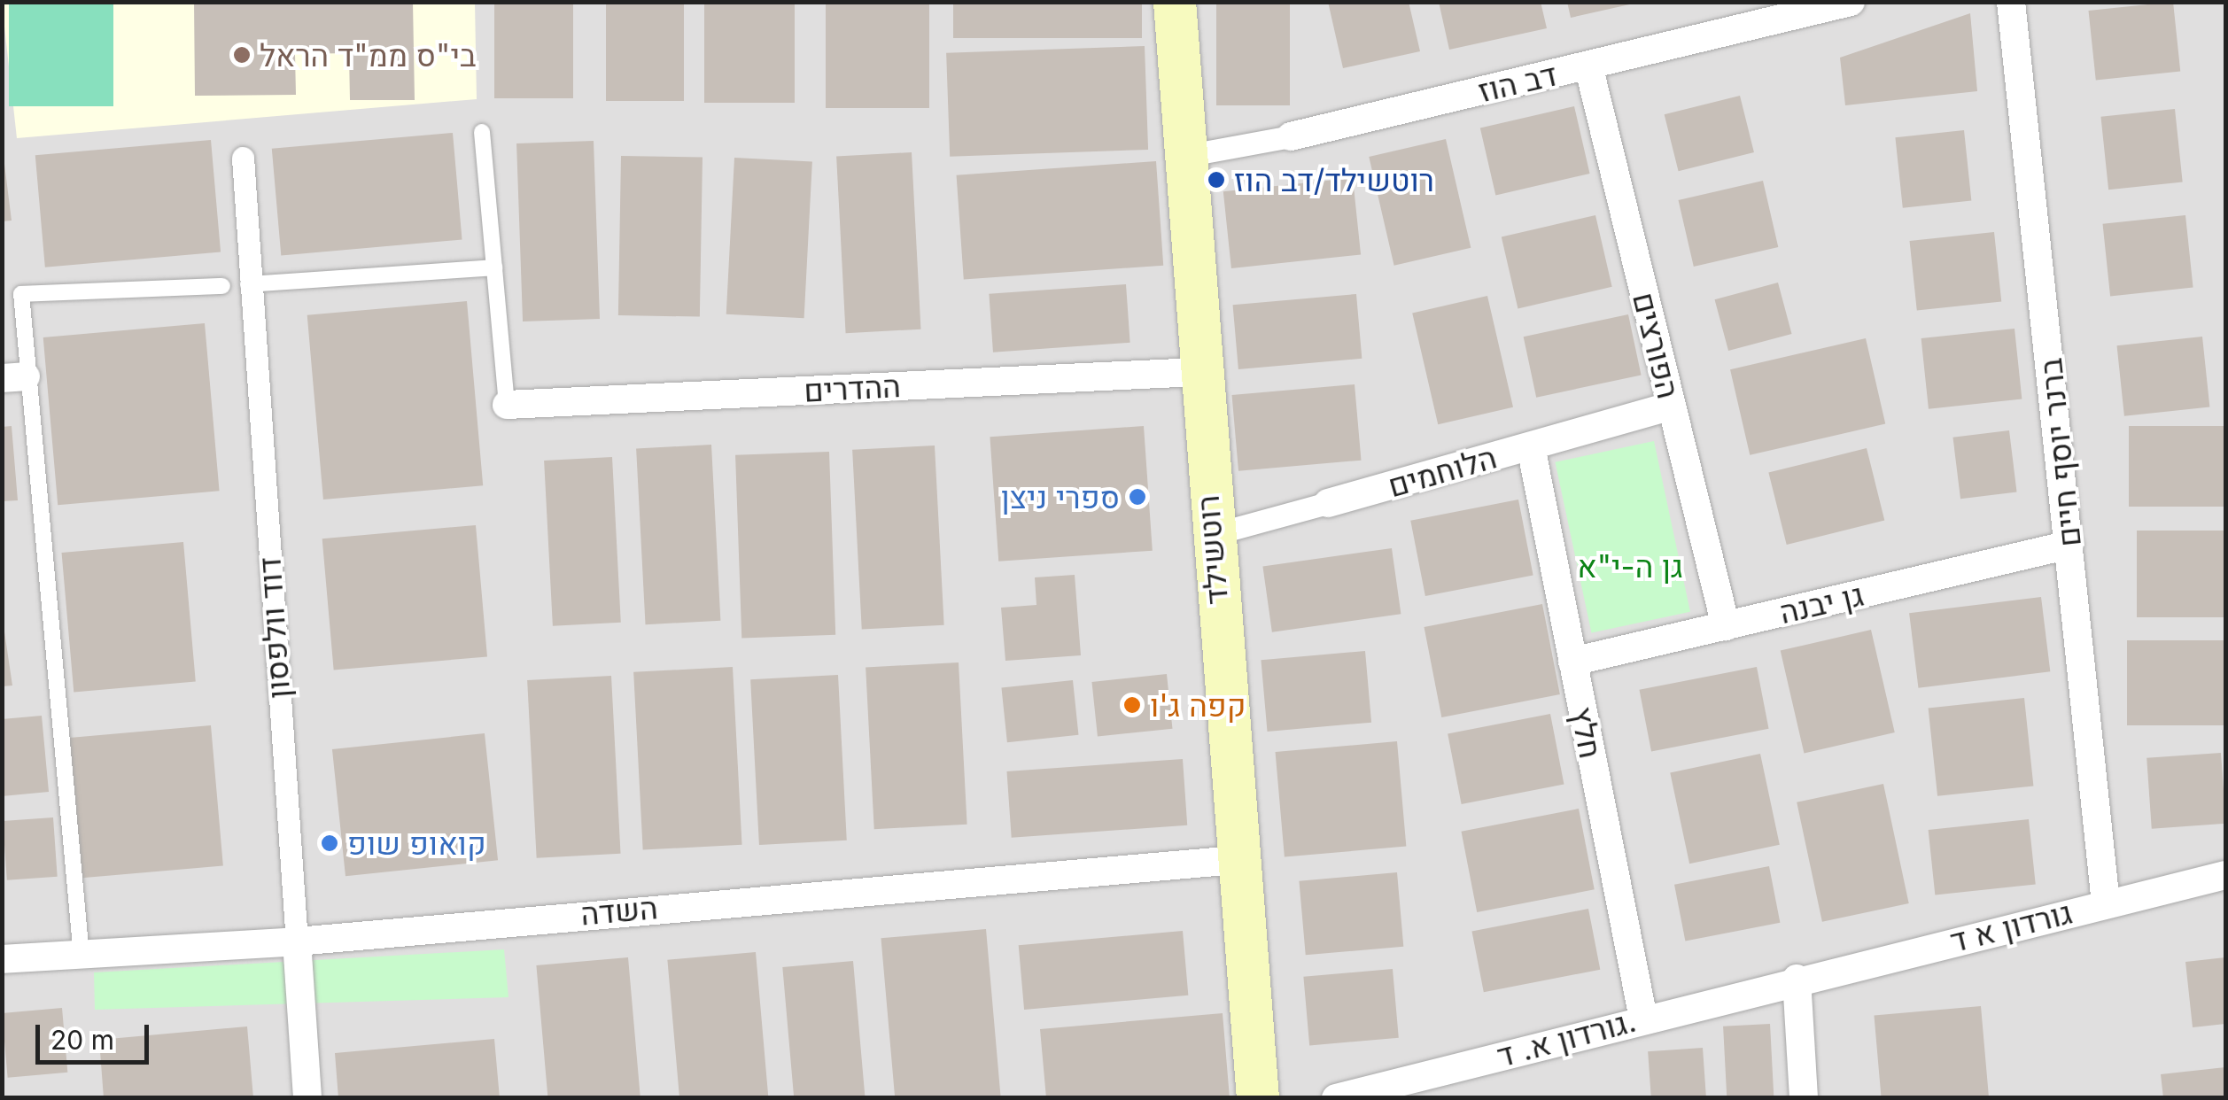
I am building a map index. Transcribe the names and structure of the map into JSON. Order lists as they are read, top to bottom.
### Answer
{
  "streets": {
    "main road": ["רוטשילד"],
    "street": [
      "דב הוז",
      "הפורצים",
      "ההדרים",
      "ברנר יוסף חיים",
      "הלוחמים",
      "גן יבנה",
      "דוד וולפסון",
      "חלץ",
      "השדה",
      "גורדון א ד",
      "גורדון א. ד."
    ]
  },
  "crossings": [
    ["דב הוז", "הפורצים"],
    ["דב הוז", "רוטשילד"],
    ["הפורצים", "הלוחמים"],
    ["הפורצים", "גן יבנה"],
    ["ההדרים", "רוטשילד"],
    ["ברנר יוסף חיים", "גן יבנה"],
    ["ברנר יוסף חיים", "גורדון א ד"],
    ["הלוחמים", "רוטשילד"],
    ["הלוחמים", "חלץ"],
    ["רוטשילד", "השדה"],
    ["גן יבנה", "חלץ"],
    ["דוד וולפסון", "השדה"],
    ["חלץ", "גורדון א. ד."],
    ["גורדון א ד", "גורדון א. ד."]
  ],
  "parks": ["גן ה-י\"א"],
  "places": [
    "בי\"ס ממ\"ד הראל",
    "רוטשילד/דב הוז",
    "ספרי ניצן",
    "קפה ג'ו",
    "קואופ שופ"
  ],
  "scale_bar": "20 m"
}
